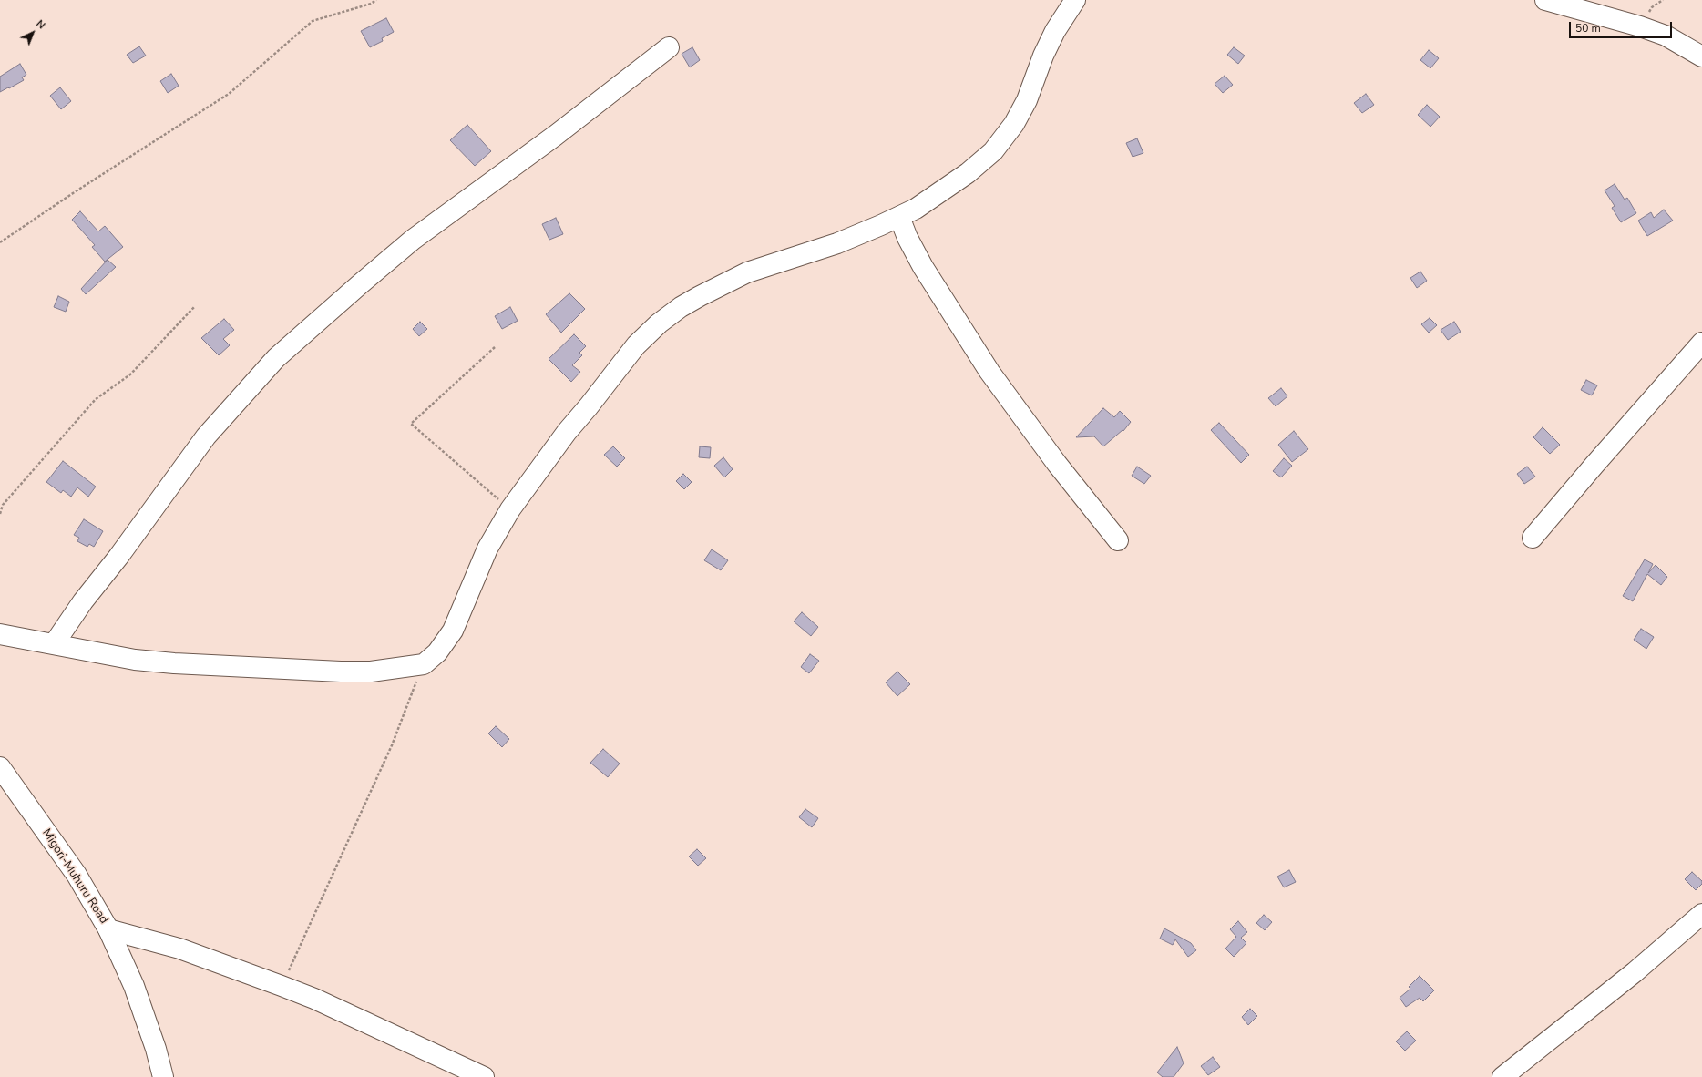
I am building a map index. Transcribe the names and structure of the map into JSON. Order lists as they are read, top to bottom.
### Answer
{
  "streets": {
    "main road": ["Migori-Muhuru Road"]
  },
  "scale_bar": "50 m",
  "north": "top right"
}
